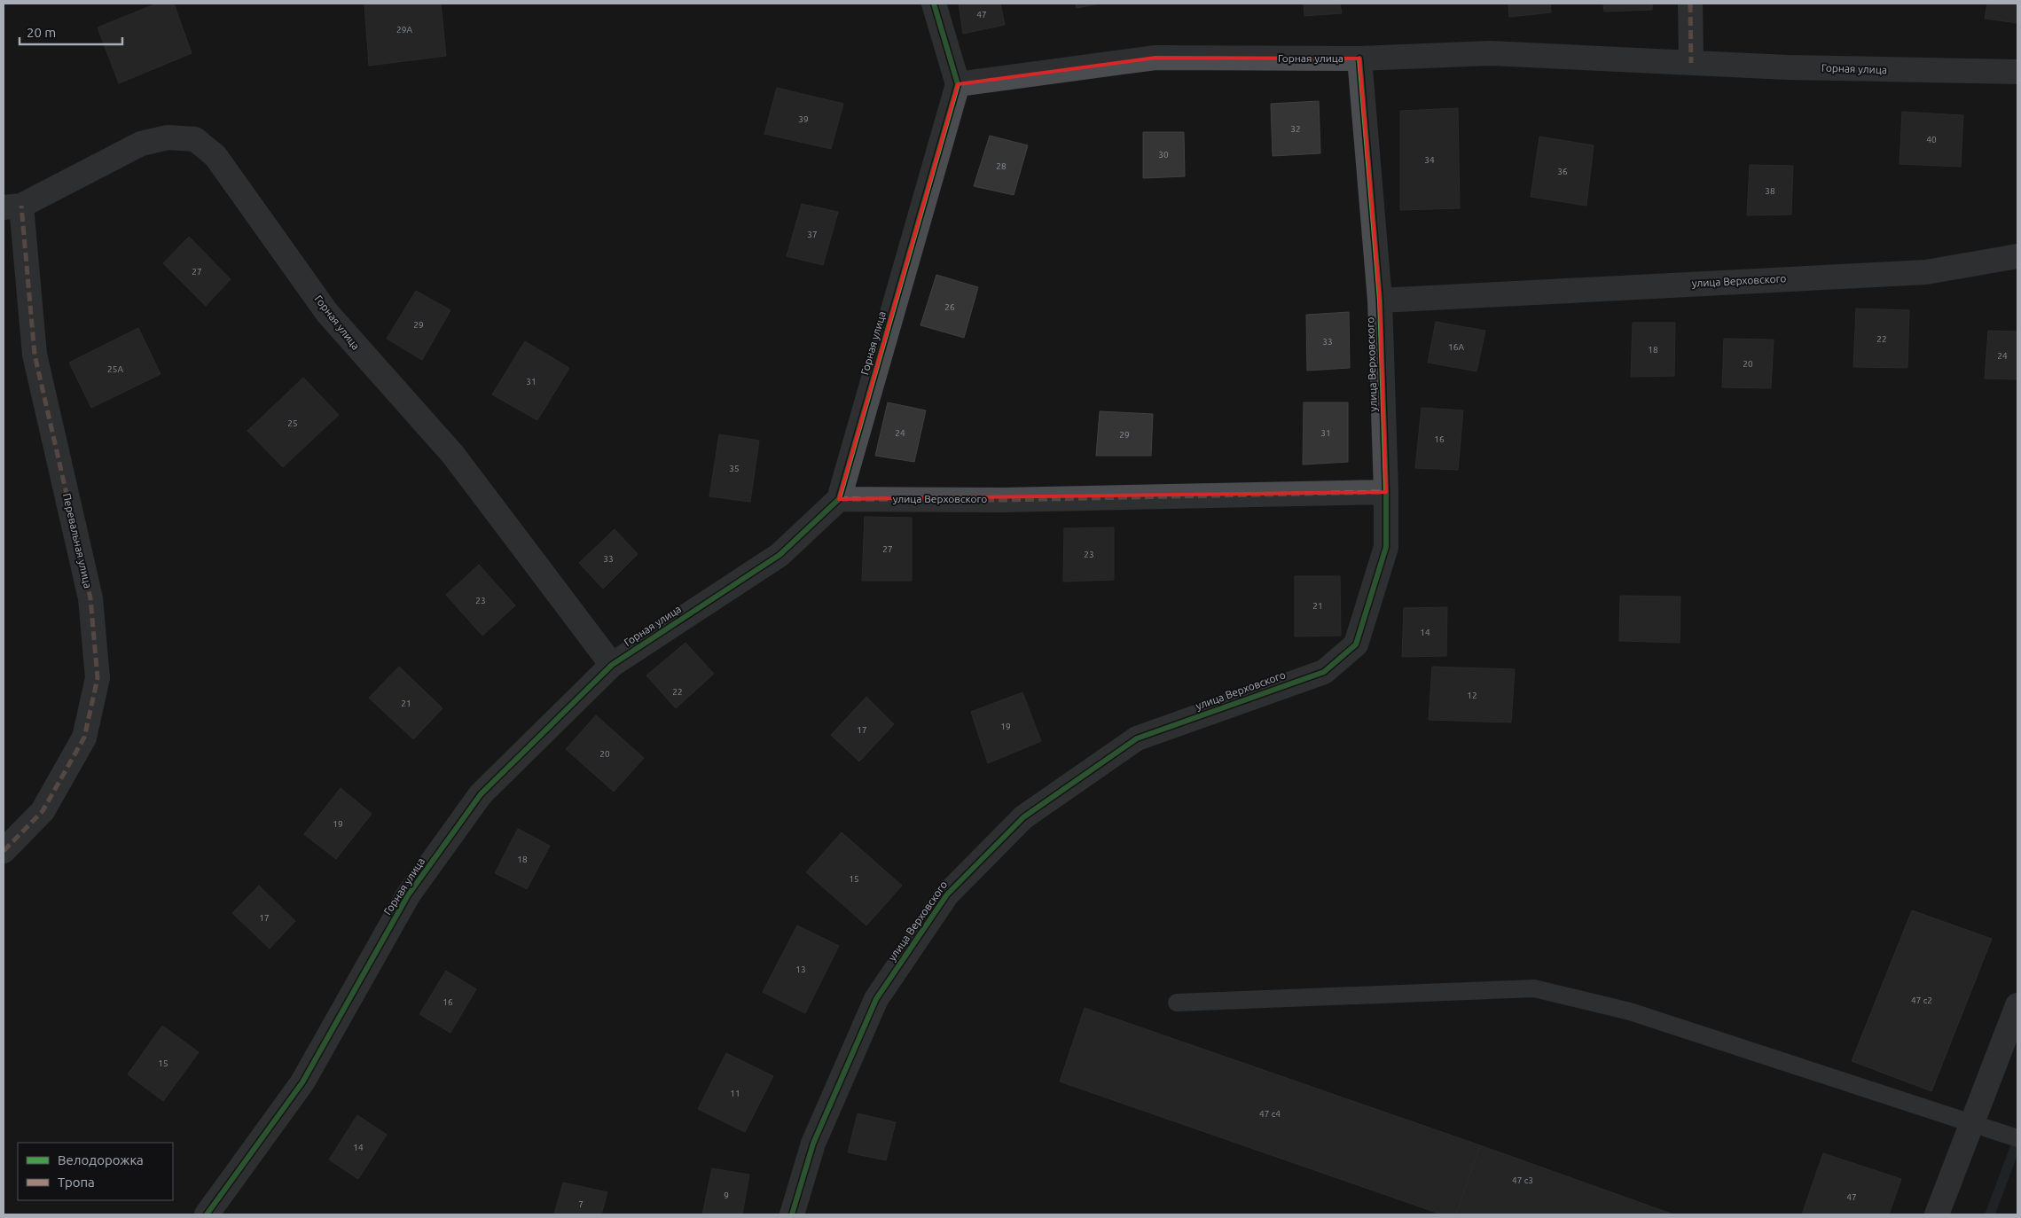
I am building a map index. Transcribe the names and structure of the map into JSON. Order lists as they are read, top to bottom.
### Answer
{
  "streets": {
    "street": ["Горная улица", "улица Верховского", "Перевальная улица"]
  },
  "crossings": [
    ["Горная улица", "улица Верховского"],
    ["Горная улица", "Перевальная улица"]
  ],
  "house_numbers": [
    "47",
    "29А",
    "39",
    "32",
    "40",
    "30",
    "34",
    "28",
    "36",
    "38",
    "37",
    "27",
    "26",
    "29",
    "22",
    "33",
    "16А",
    "18",
    "24",
    "20",
    "25А",
    "31",
    "25",
    "24",
    "31",
    "29",
    "16",
    "35",
    "27",
    "23",
    "33",
    "23",
    "21",
    "14",
    "22",
    "12",
    "21",
    "19",
    "17",
    "20",
    "19",
    "18",
    "15",
    "17",
    "13",
    "47 с2",
    "16",
    "15",
    "11",
    "47 с4",
    "14",
    "47 с3",
    "9",
    "47",
    "7"
  ],
  "legend": ["Велодорожка", "Тропа"],
  "scale_bar": "20 m"
}
